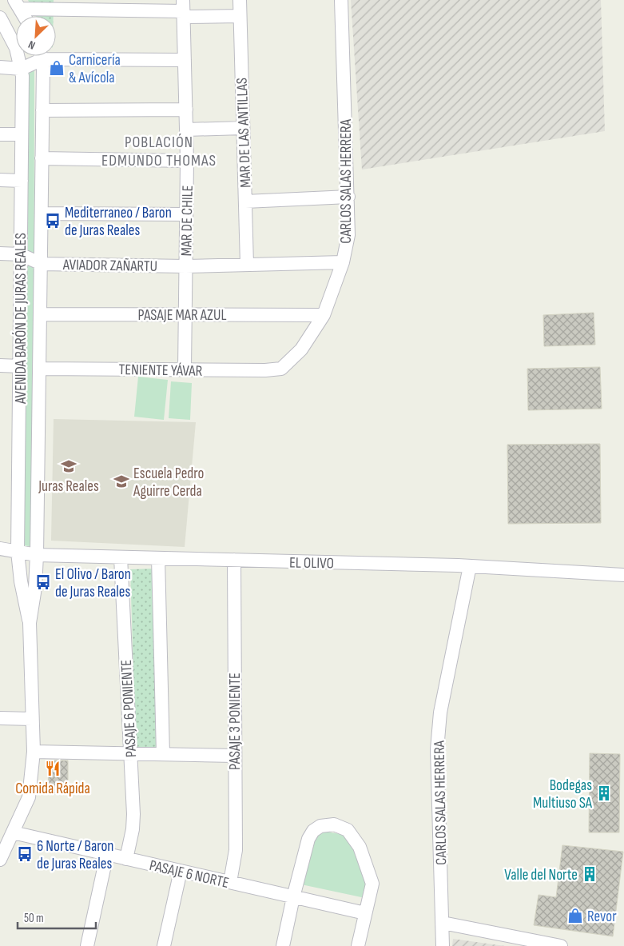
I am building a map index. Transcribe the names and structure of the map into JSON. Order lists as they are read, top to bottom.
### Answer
{
  "streets": {
    "street": [
      "MAR DE LAS ANTILLAS",
      "CARLOS SALAS HERRERA",
      "MAR DE CHILE",
      "AVIADOR ZAÑARTU",
      "PASAJE MAR AZUL",
      "AVENIDA BARÓN DE JURAS REALES",
      "TENIENTE YÁVAR",
      "EL OLIVO",
      "PASAJE 6 PONIENTE",
      "PASAJE 3 PONIENTE",
      "PASAJE 6 NORTE"
    ]
  },
  "crossings": [
    ["MAR DE LAS ANTILLAS", "AVIADOR ZAÑARTU"],
    ["CARLOS SALAS HERRERA", "AVIADOR ZAÑARTU"],
    ["CARLOS SALAS HERRERA", "PASAJE MAR AZUL"],
    ["CARLOS SALAS HERRERA", "TENIENTE YÁVAR"],
    ["CARLOS SALAS HERRERA", "EL OLIVO"],
    ["MAR DE CHILE", "AVIADOR ZAÑARTU"],
    ["MAR DE CHILE", "PASAJE MAR AZUL"],
    ["MAR DE CHILE", "TENIENTE YÁVAR"],
    ["AVIADOR ZAÑARTU", "AVENIDA BARÓN DE JURAS REALES"],
    ["PASAJE MAR AZUL", "AVENIDA BARÓN DE JURAS REALES"],
    ["AVENIDA BARÓN DE JURAS REALES", "TENIENTE YÁVAR"],
    ["AVENIDA BARÓN DE JURAS REALES", "EL OLIVO"],
    ["AVENIDA BARÓN DE JURAS REALES", "PASAJE 6 NORTE"],
    ["EL OLIVO", "PASAJE 6 PONIENTE"],
    ["EL OLIVO", "PASAJE 3 PONIENTE"],
    ["PASAJE 6 PONIENTE", "PASAJE 6 NORTE"],
    ["PASAJE 3 PONIENTE", "PASAJE 6 NORTE"]
  ],
  "districts": ["POBLACIÓN EDMUNDO THOMAS"],
  "places": {
    "shop": ["Carnicería & Avícola", "Revor"],
    "bus stop": ["Mediterraneo / Baron de Juras Reales", "El Olivo / Baron de Juras Reales", "6 Norte / Baron de Juras Reales"],
    "school or university": ["Juras Reales", "Escuela Pedro Aguirre Cerda"],
    "restaurant": ["Comida Rápida"],
    "building": ["Bodegas Multiuso SA", "Valle del Norte"]
  },
  "scale_bar": "50 m",
  "north": "bottom left"
}
